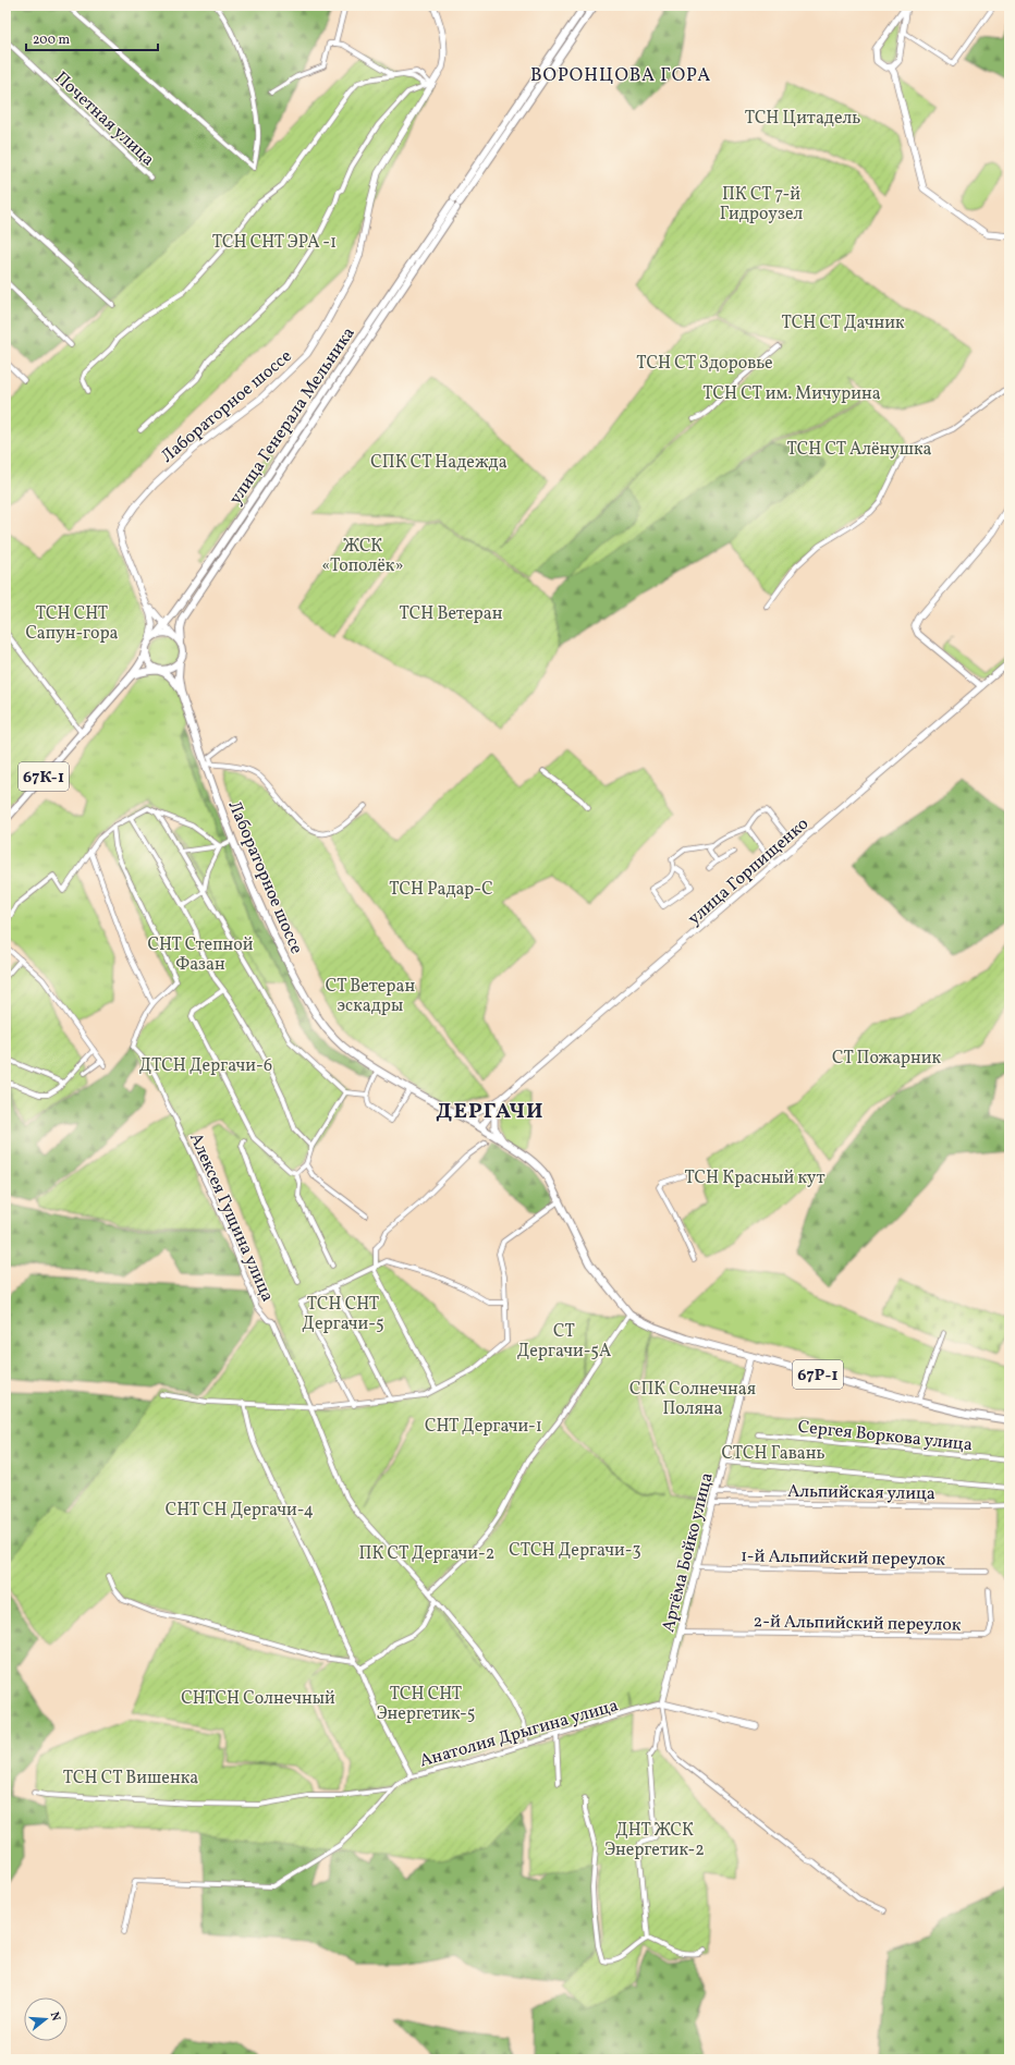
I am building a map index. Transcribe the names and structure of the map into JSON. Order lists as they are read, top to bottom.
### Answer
{
  "streets": {
    "main road": [
      "Лабораторное шоссе",
      "улица Генерала Мельника",
      "67К-1",
      "улица Горпищенко",
      "67Р-1",
      "Артёма Бойко улица"
    ],
    "street": [
      "Почетная улица",
      "Алексея Гущина улица",
      "Сергея Воркова улица",
      "Альпийская улица",
      "1-й Альпийский переулок",
      "2-й Альпийский переулок",
      "Анатолия Дрыгина улица"
    ]
  },
  "crossings": [
    ["Лабораторное шоссе", "улица Генерала Мельника"],
    ["Лабораторное шоссе", "67К-1"],
    ["Лабораторное шоссе", "улица Горпищенко"],
    ["Лабораторное шоссе", "Артёма Бойко улица"],
    ["улица Генерала Мельника", "67К-1"],
    ["Алексея Гущина улица", "Анатолия Дрыгина улица"],
    ["Альпийская улица", "Артёма Бойко улица"],
    ["Артёма Бойко улица", "1-й Альпийский переулок"],
    ["Артёма Бойко улица", "2-й Альпийский переулок"],
    ["Артёма Бойко улица", "Анатолия Дрыгина улица"]
  ],
  "districts": ["ВОРОНЦОВА ГОРА", "ДЕРГАЧИ"],
  "parks": [
    "ТСН Цитадель",
    "ПК СТ 7-й Гидроузел",
    "ТСН СНТ ЭРА -1",
    "ТСН СТ Дачник",
    "ТСН СТ Здоровье",
    "ТСН СТ им. Мичурина",
    "ТСН СТ Алёнушка",
    "СПК СТ Надежда",
    "ЖСК «Тополёк»",
    "ТСН СНТ Сапун-гора",
    "ТСН Ветеран",
    "ТСН Радар-С",
    "СНТ Степной Фазан",
    "СТ Ветеран эскадры",
    "СТ Пожарник",
    "ДТСН Дергачи-6",
    "ТСН Красный кут",
    "ТСН СНТ Дергачи-5",
    "СТ Дергачи-5А",
    "СПК Солнечная Поляна",
    "СНТ Дергачи-1",
    "СТСН Гавань",
    "СНТ СН Дергачи-4",
    "СТСН Дергачи-3",
    "ПК СТ Дергачи-2",
    "ТСН СНТ Энергетик-5",
    "СНТСН Солнечный",
    "ТСН СТ Вишенка",
    "ДНТ ЖСК Энергетик-2"
  ],
  "scale_bar": "200 m",
  "north": "right"
}
